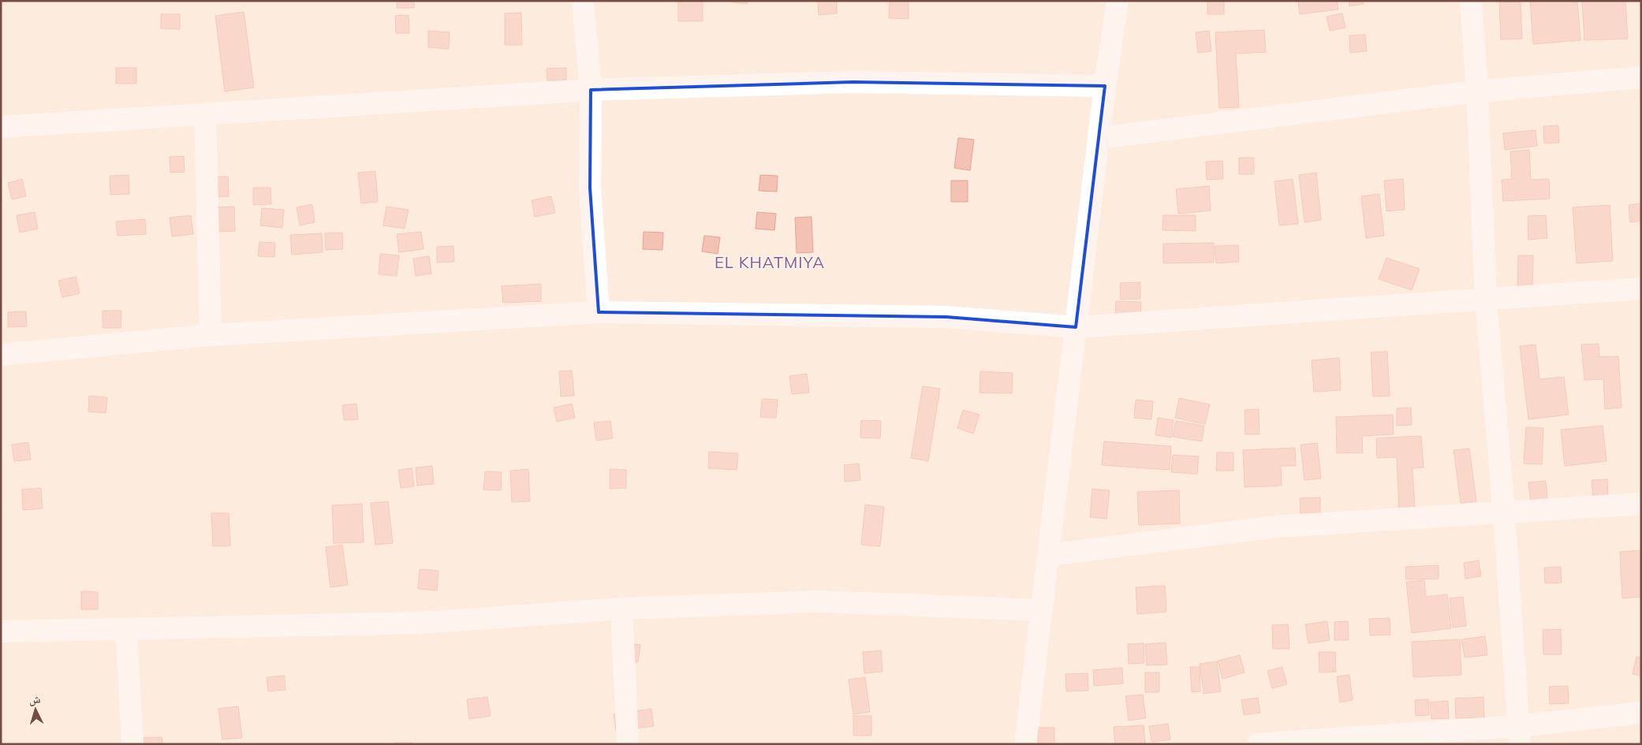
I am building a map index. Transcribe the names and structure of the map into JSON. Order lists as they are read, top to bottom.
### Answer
{
  "districts": ["EL KHATMIYA"],
  "north": "top"
}
